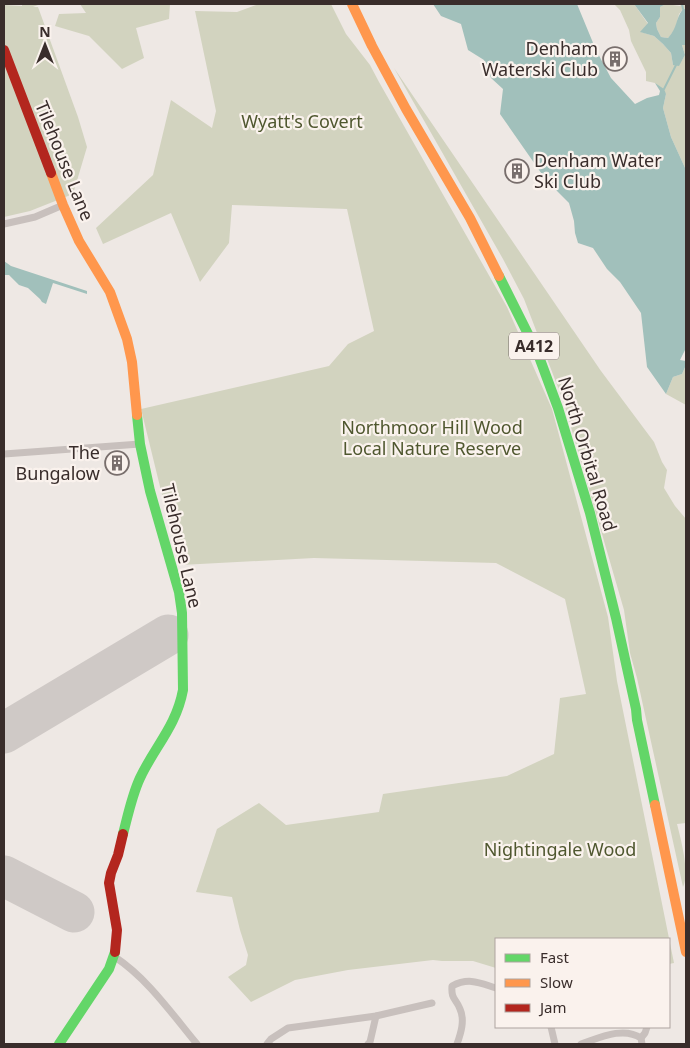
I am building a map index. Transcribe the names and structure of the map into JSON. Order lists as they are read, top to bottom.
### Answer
{
  "streets": {
    "street": ["Tilehouse Lane", "A412", "North Orbital Road"]
  },
  "parks": ["Wyatt's Covert", "Northmoor Hill Wood Local Nature Reserve", "Nightingale Wood"],
  "places": {
    "building": ["Denham Waterski Club", "Denham Water Ski Club", "The Bungalow"]
  },
  "legend": ["Fast", "Slow", "Jam"],
  "north": "top"
}
